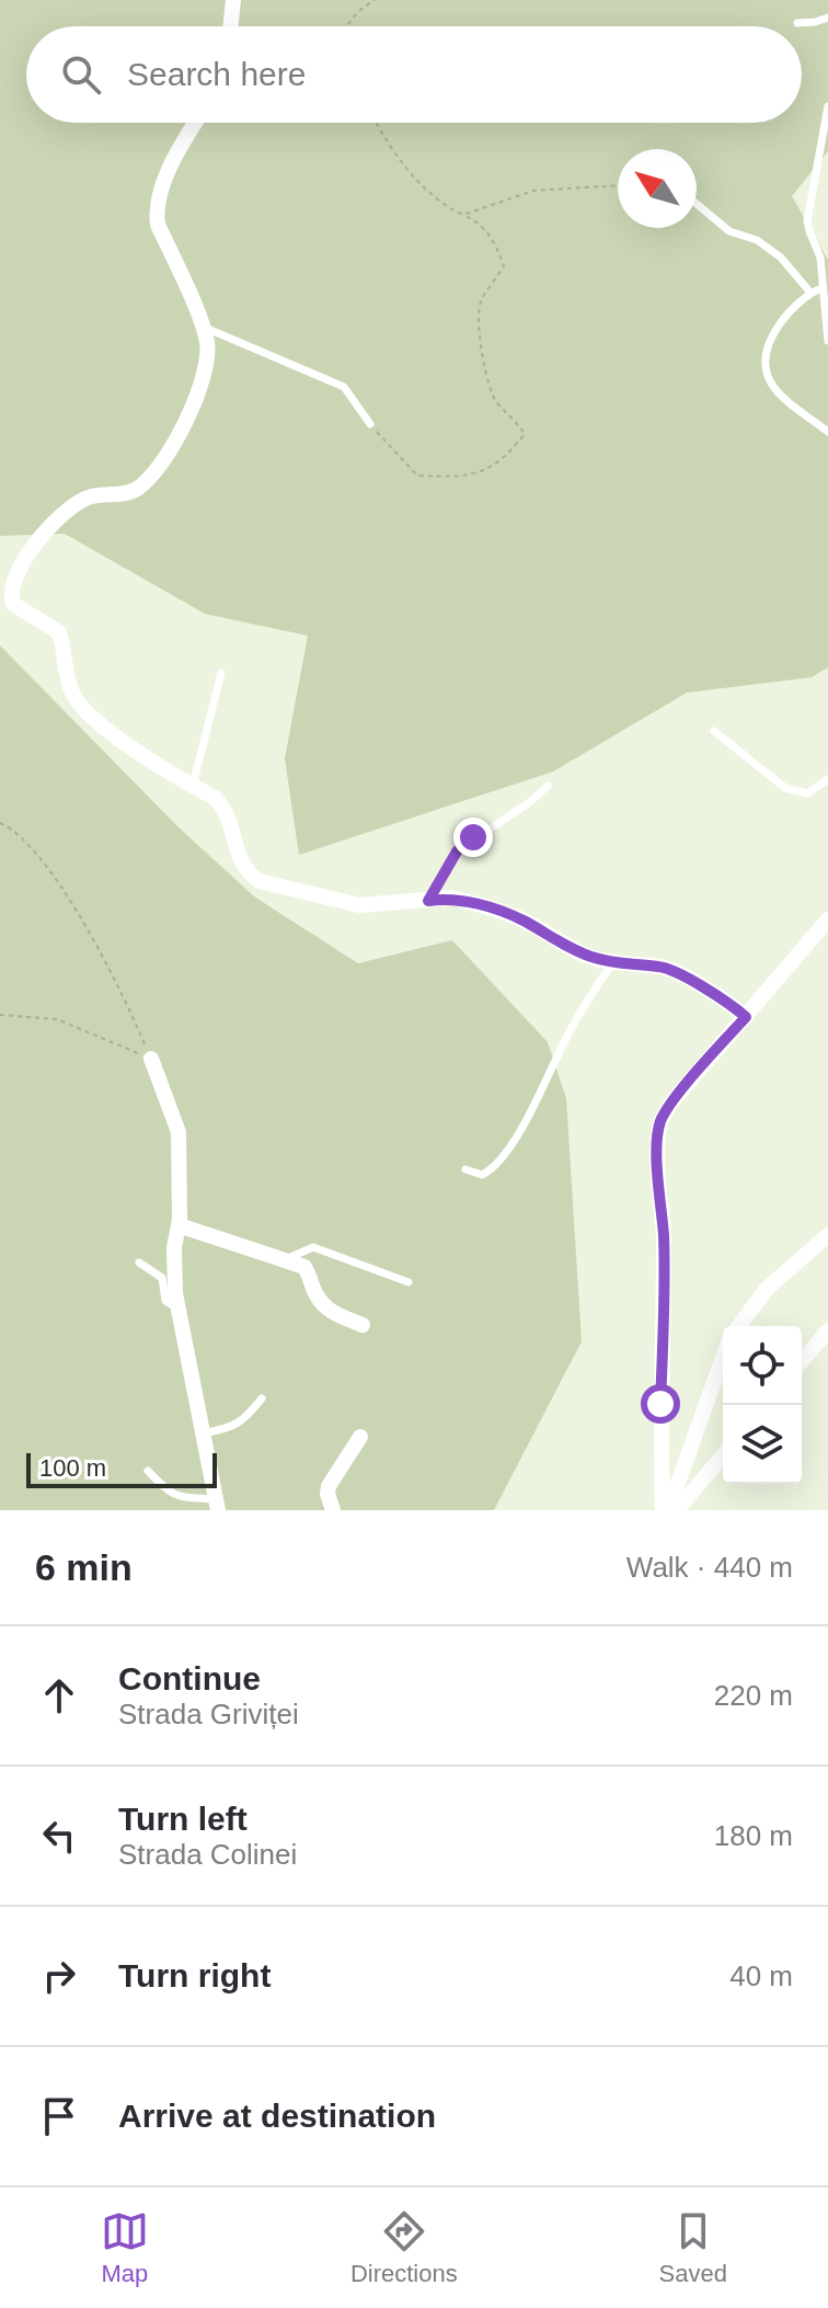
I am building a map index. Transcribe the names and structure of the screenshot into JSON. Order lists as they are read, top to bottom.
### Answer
{
  "scale_bar": "100 m",
  "north": "top left",
  "page": {
    "search": "Search here",
    "scale": "100 m",
    "heading": ["6 min", "Walk · 440 m"],
    "list": [
      ["Continue", "Strada Griviței", "220 m"],
      ["Turn left", "Strada Colinei", "180 m"],
      ["Turn right", "40 m"],
      "Arrive at destination"
    ],
    "nav": ["Map", "Directions", "Saved"]
  }
}
